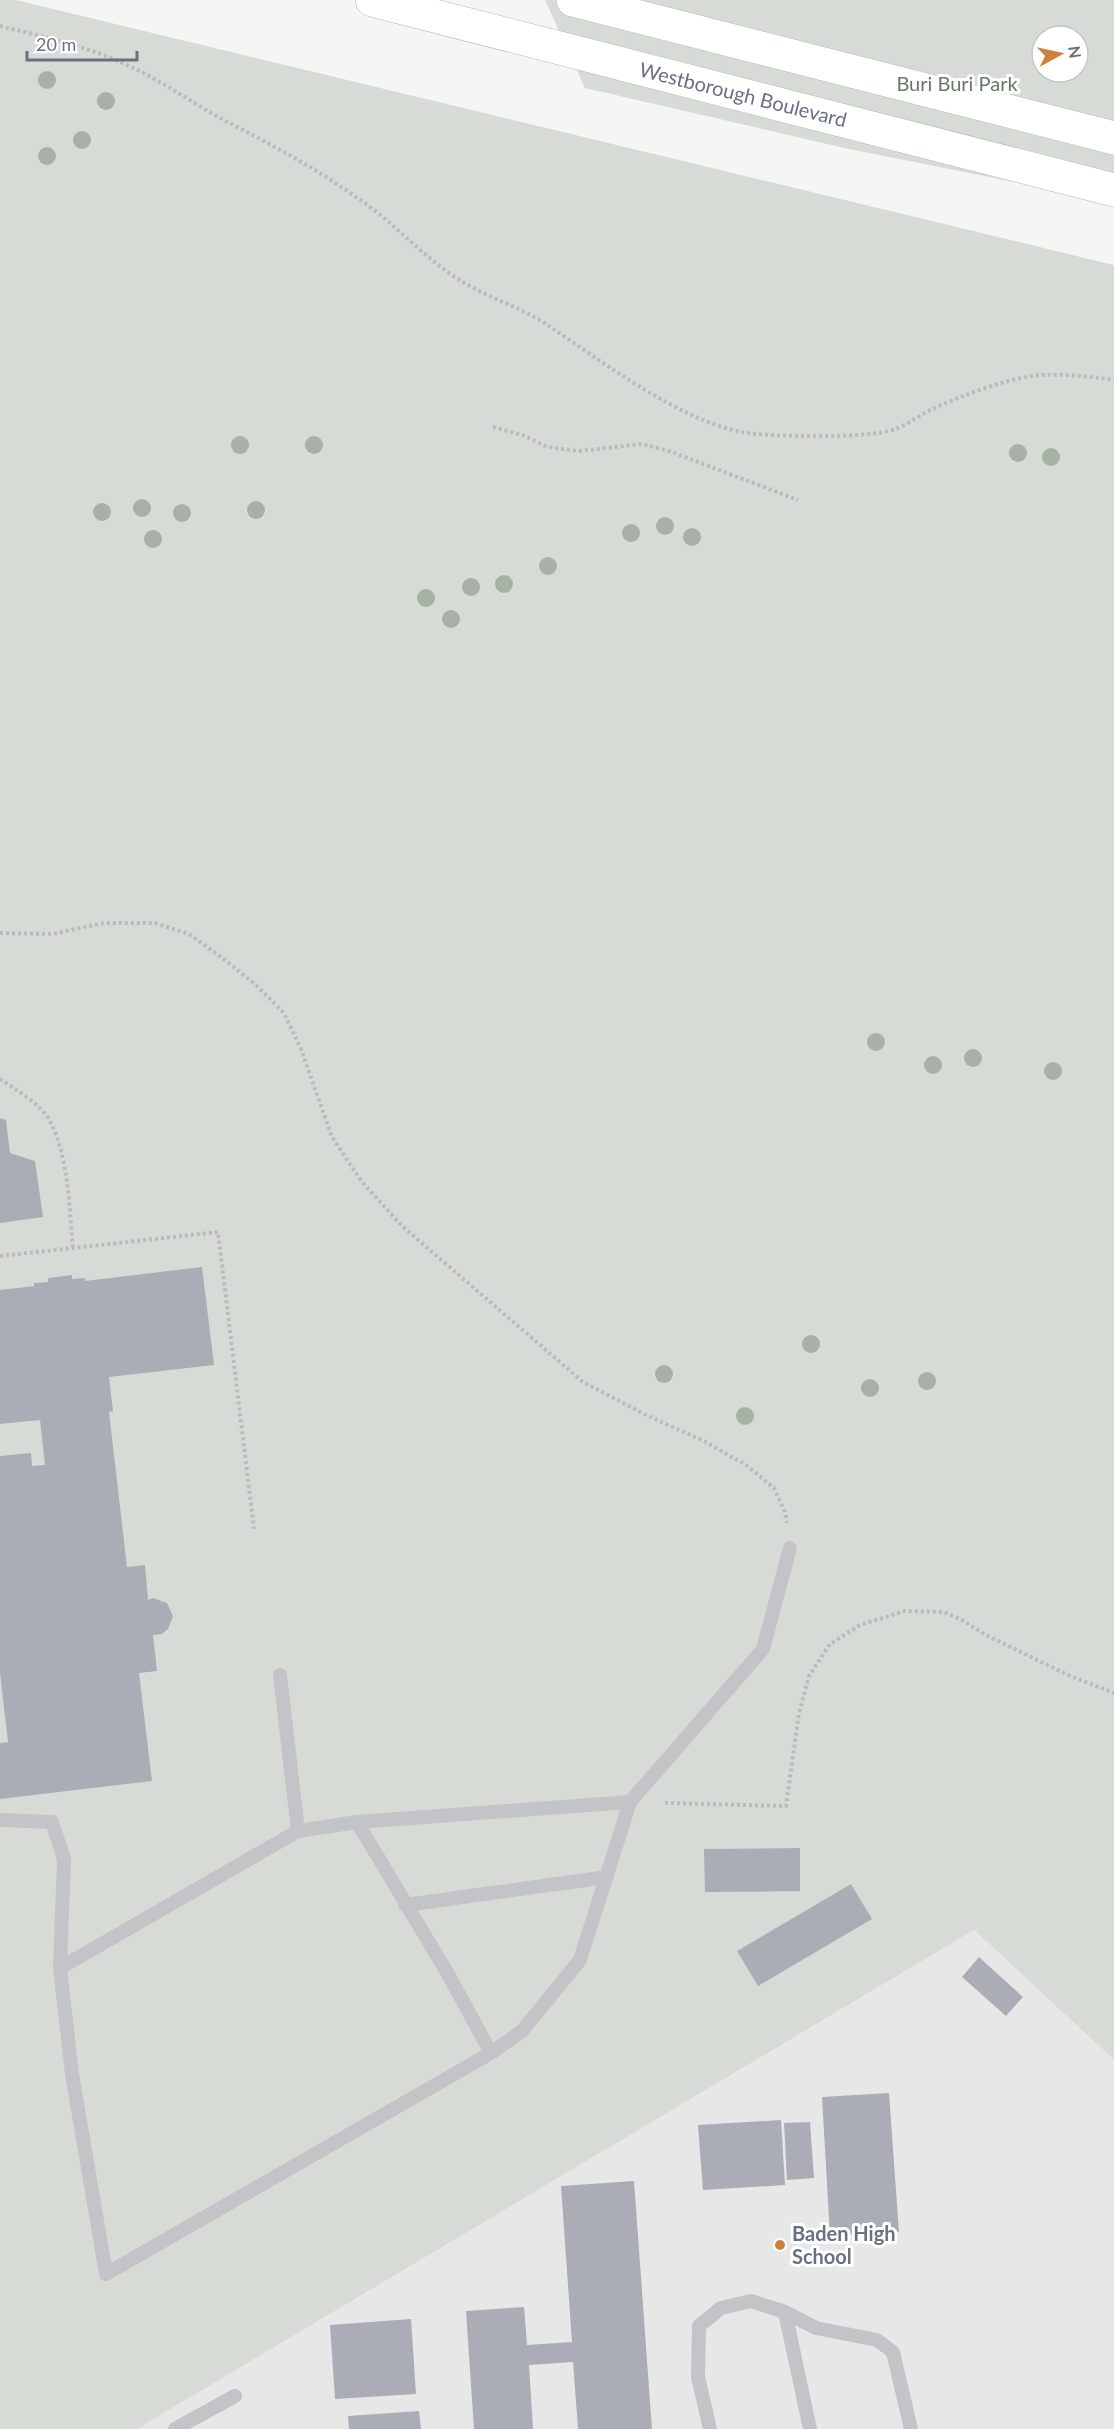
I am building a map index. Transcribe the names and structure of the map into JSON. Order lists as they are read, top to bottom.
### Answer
{
  "streets": {
    "main road": ["Westborough Boulevard"]
  },
  "parks": ["Buri Buri Park"],
  "places": ["Baden High School"],
  "scale_bar": "20 m",
  "north": "right"
}
